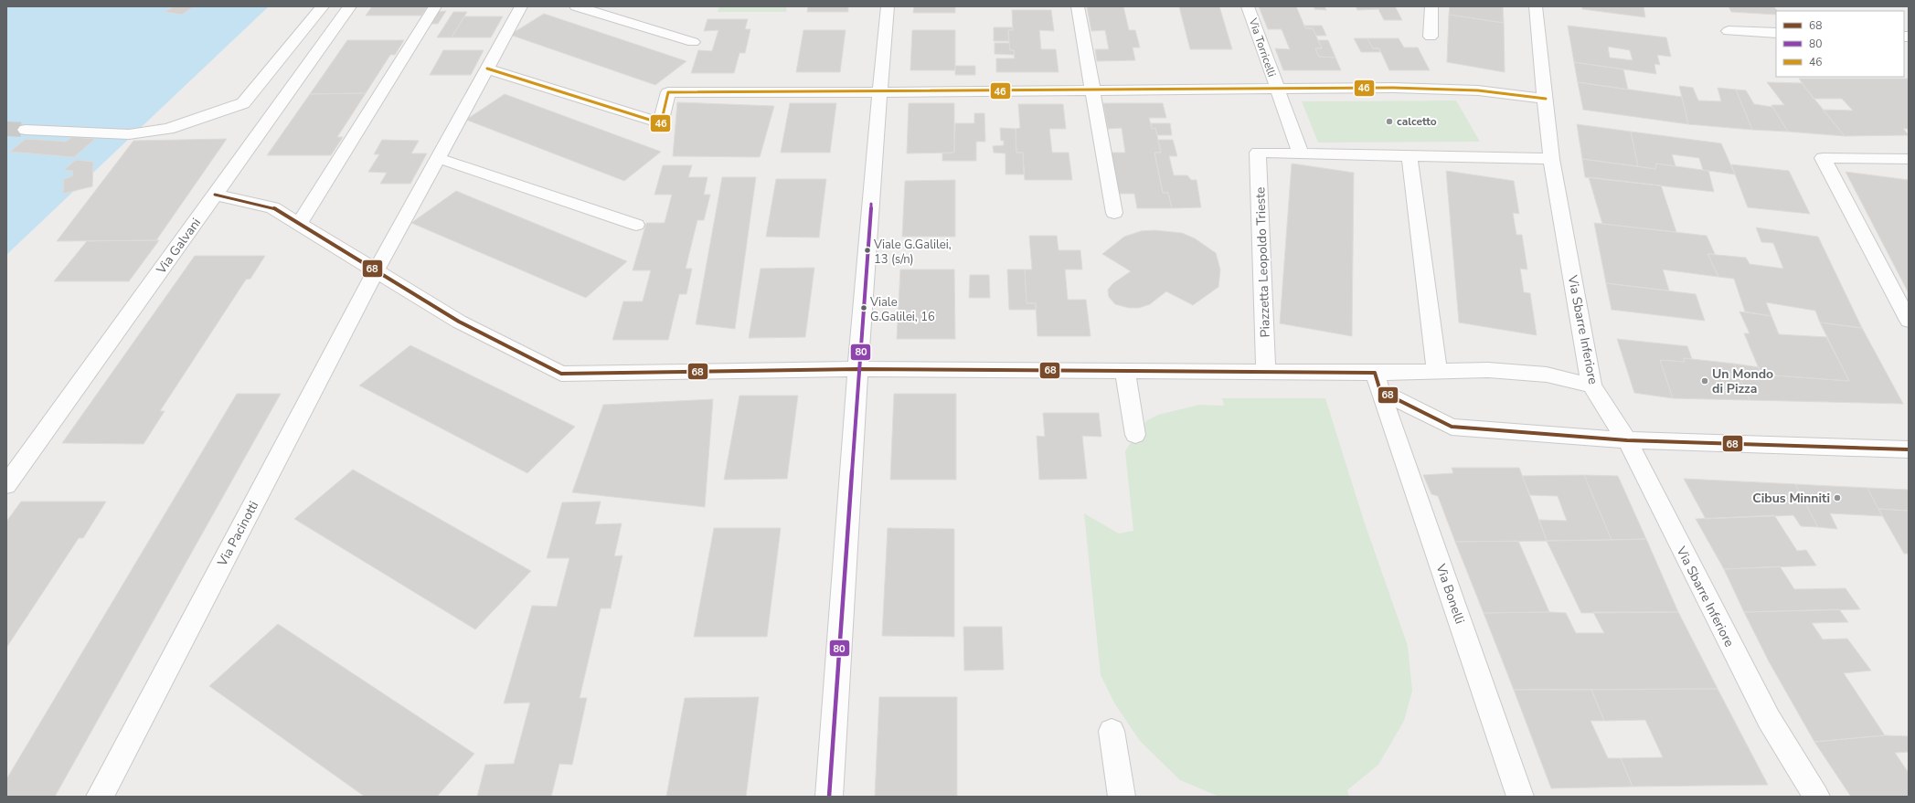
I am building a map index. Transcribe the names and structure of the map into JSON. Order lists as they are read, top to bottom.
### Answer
{
  "streets": {
    "street": [
      "Via Torricelli",
      "Via Galvani",
      "Piazzetta Leopoldo Trieste",
      "Via Sbarre Inferiore",
      "Via Pacinotti",
      "Via Bonelli"
    ]
  },
  "crossings": [
    ["Via Torricelli", "Piazzetta Leopoldo Trieste"]
  ],
  "places": [
    "calcetto",
    "Viale G.Galilei, 13 (s/n)",
    "Viale G.Galilei, 16",
    "Un Mondo di Pizza",
    "Cibus Minniti"
  ],
  "lines": ["transit line 46", "transit line 68", "transit line 80"],
  "legend": ["68", "80", "46"]
}
